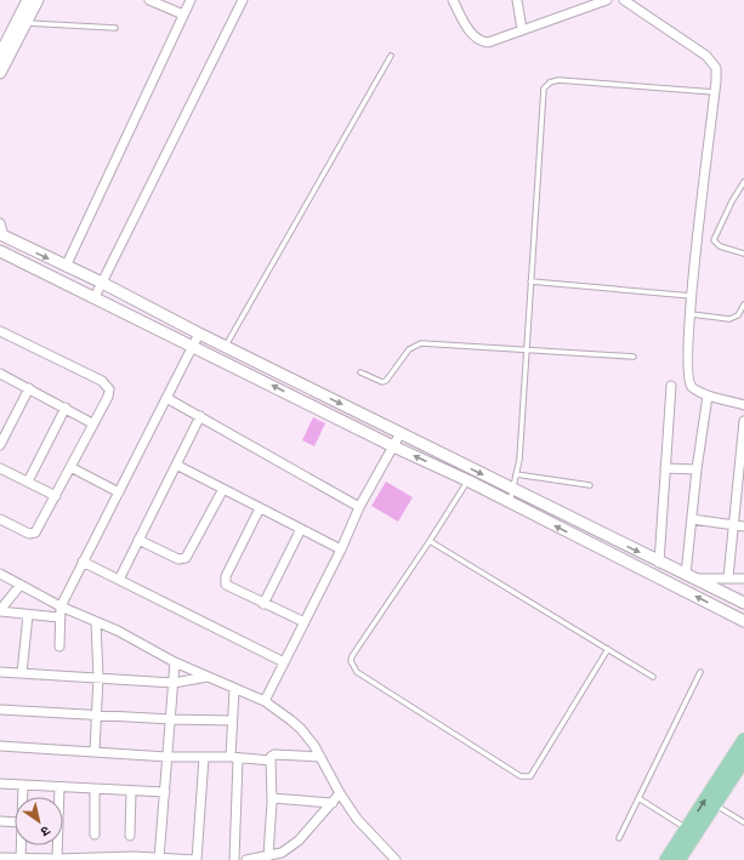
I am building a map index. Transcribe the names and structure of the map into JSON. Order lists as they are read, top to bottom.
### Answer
{
  "north": "bottom right"
}
